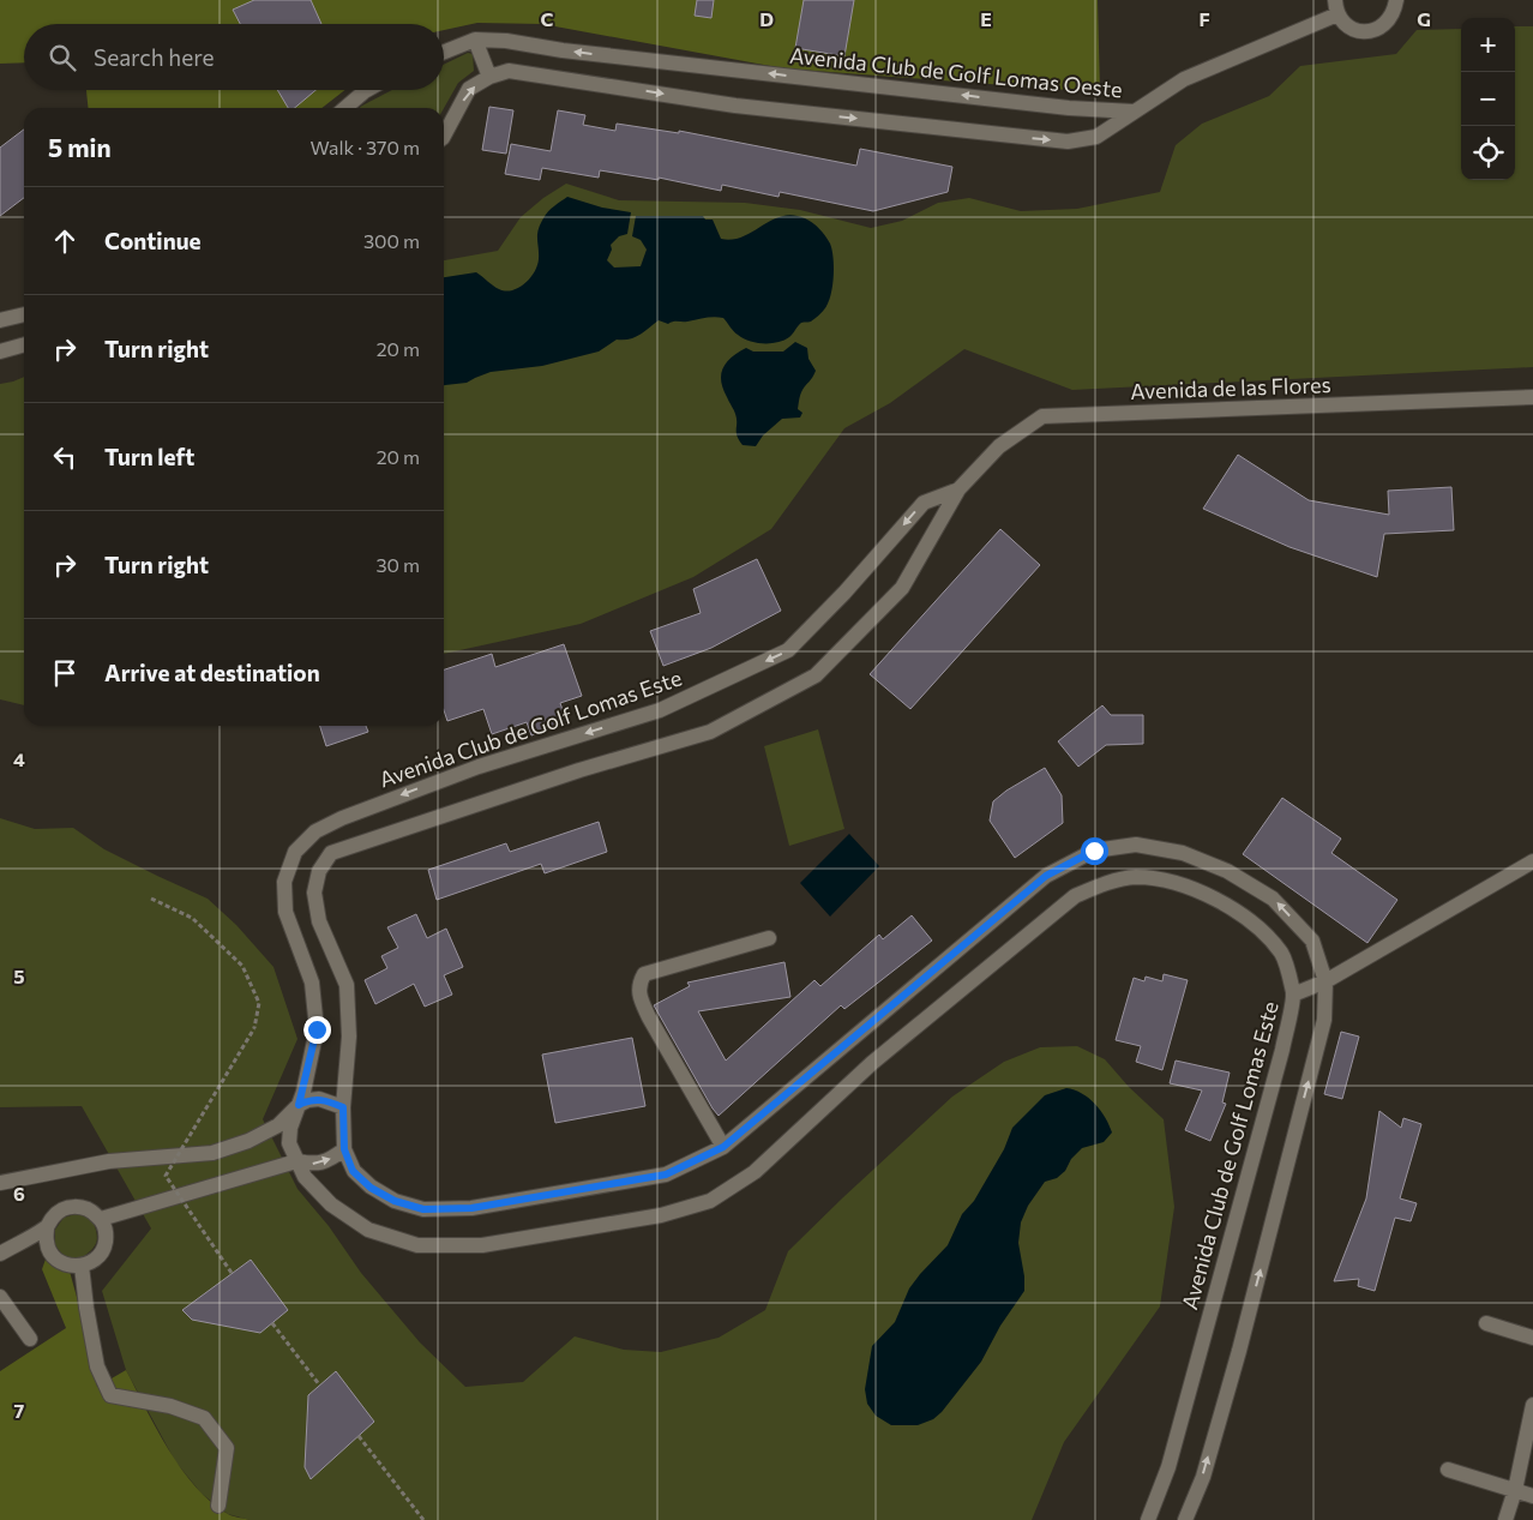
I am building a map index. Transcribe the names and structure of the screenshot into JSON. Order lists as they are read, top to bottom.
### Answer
{
  "streets": {
    "street": ["Avenida Club de Golf Lomas Oeste", "Avenida de las Flores", "Avenida Club de Golf Lomas Este"]
  },
  "crossings": [
    ["Avenida de las Flores", "Avenida Club de Golf Lomas Este"]
  ],
  "page": {
    "map_buttons": ["+", "−"],
    "search": "Search here",
    "heading": ["5 min", "Walk · 370 m"],
    "list": [
      ["Continue", "300 m"],
      ["Turn right", "20 m"],
      ["Turn left", "20 m"],
      ["Turn right", "30 m"],
      "Arrive at destination"
    ]
  },
  "grid": {
    "columns": [
      "C",
      "D",
      "E",
      "F",
      "G"
    ],
    "rows": [
      "4",
      "5",
      "6",
      "7"
    ]
  }
}
